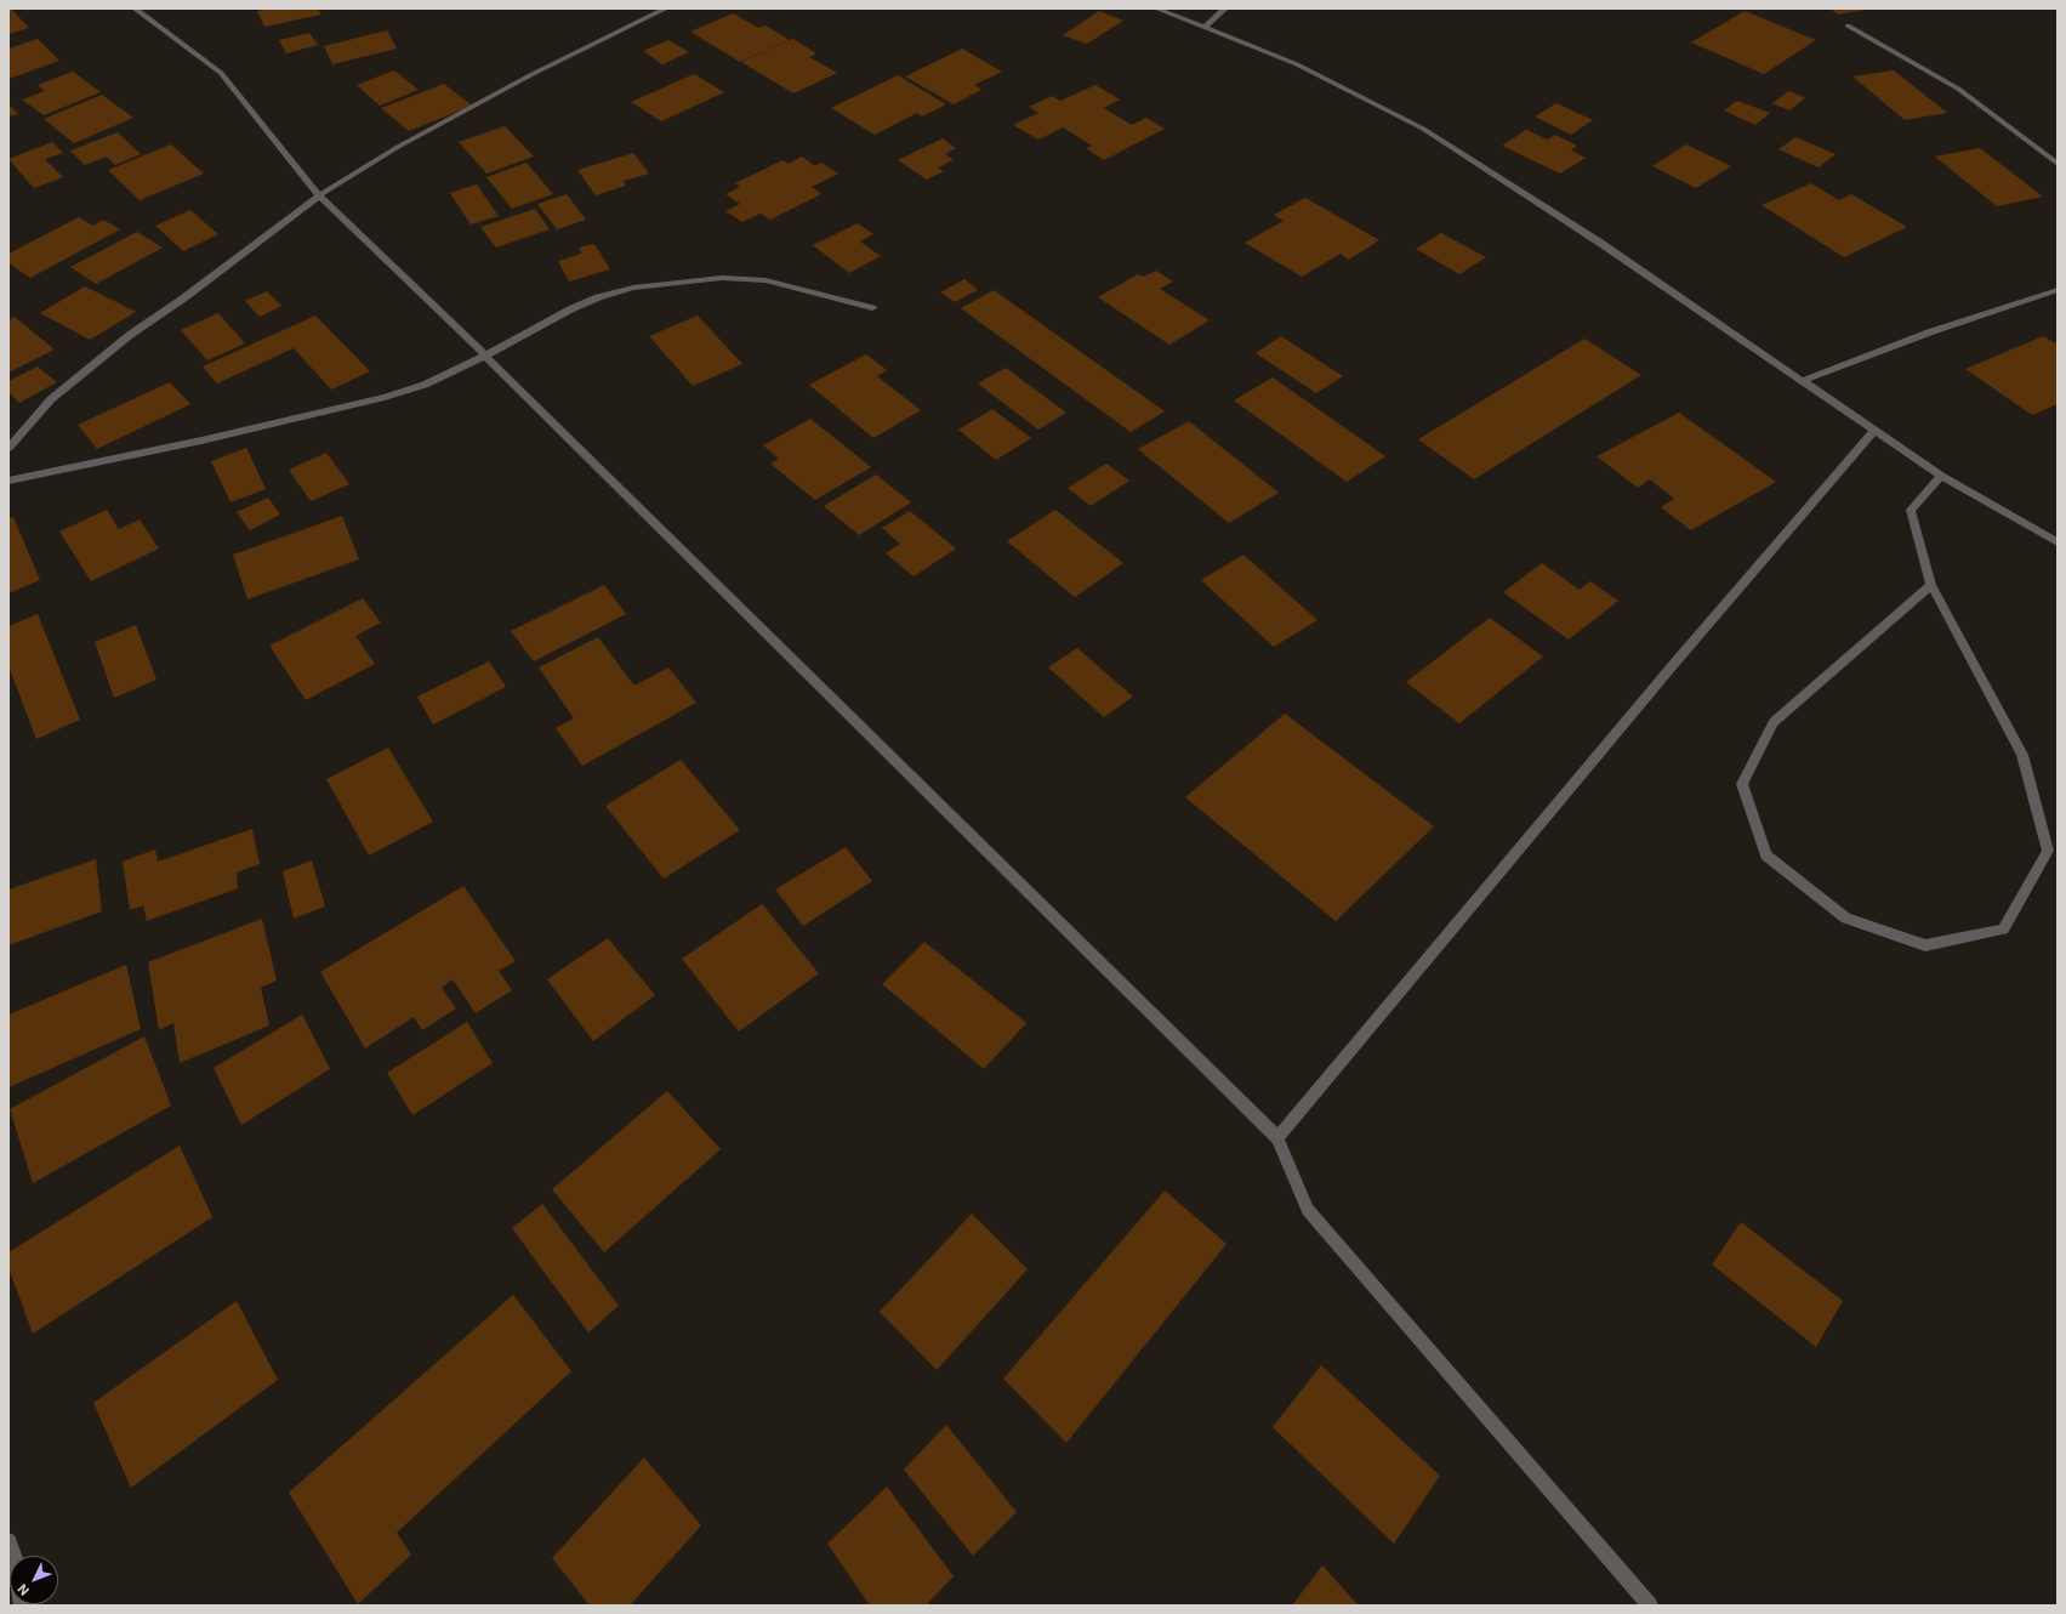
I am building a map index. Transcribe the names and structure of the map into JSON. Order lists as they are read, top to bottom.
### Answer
{
  "north": "bottom left"
}
